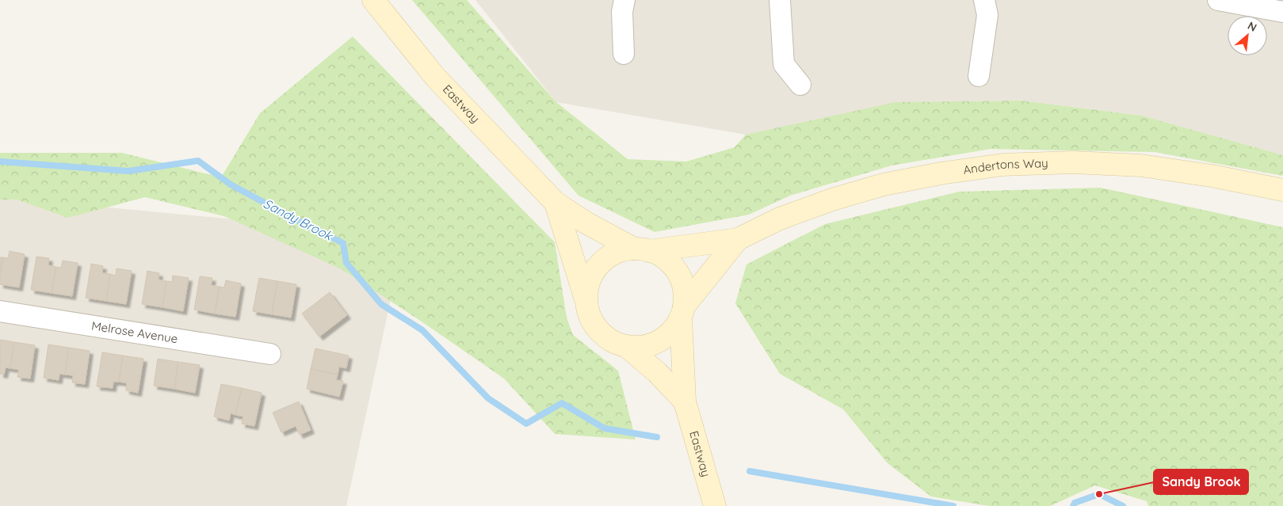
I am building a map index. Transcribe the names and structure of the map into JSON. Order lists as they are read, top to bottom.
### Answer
{
  "streets": {
    "main road": ["Eastway", "Andertons Way"],
    "street": ["Melrose Avenue"]
  },
  "crossings": [
    ["Eastway", "Andertons Way"]
  ],
  "water": ["Sandy Brook"],
  "places": ["Sandy Brook"],
  "north": "top right"
}
